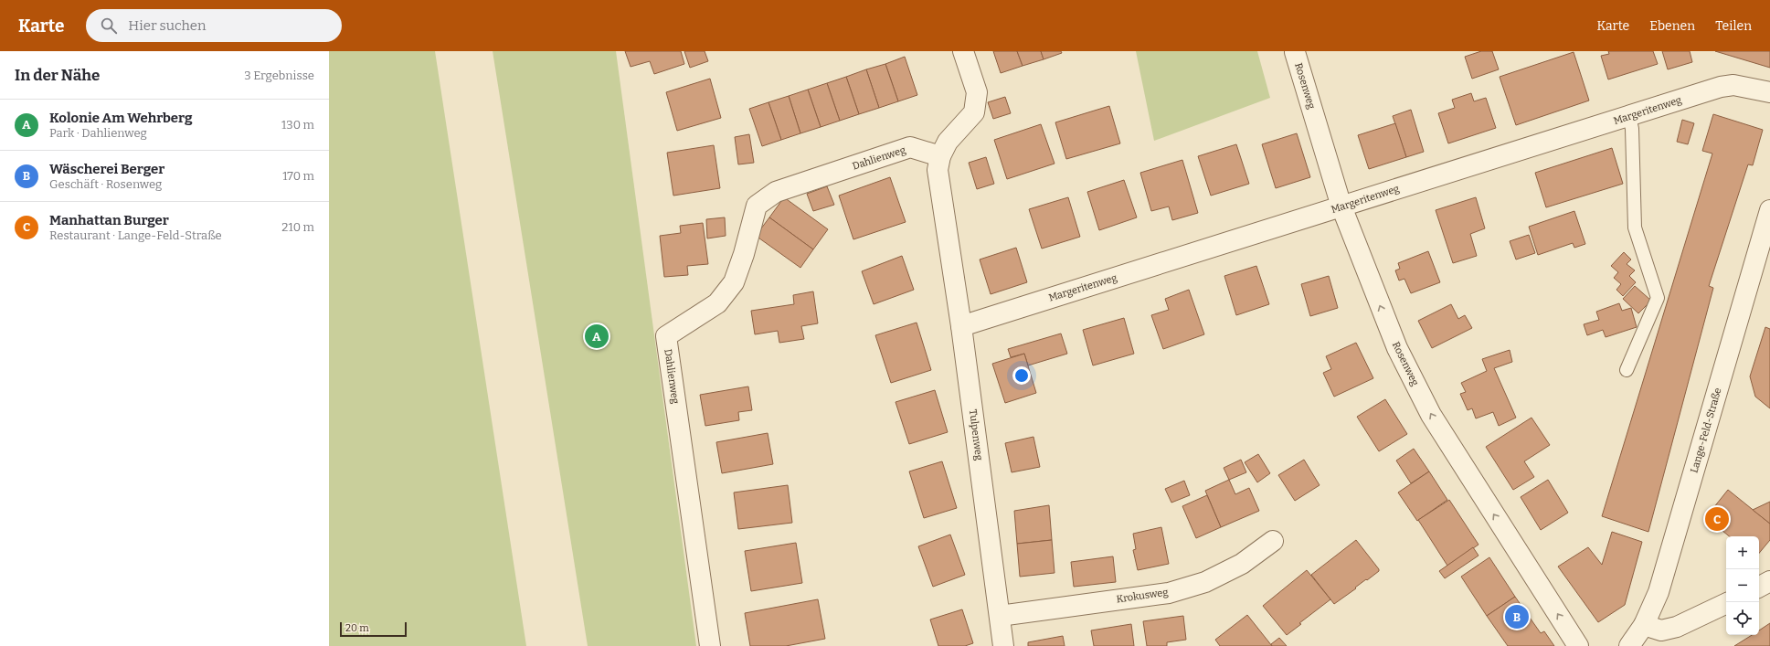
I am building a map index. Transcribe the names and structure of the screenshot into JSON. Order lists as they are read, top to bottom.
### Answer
{
  "streets": {
    "street": [
      "Rosenweg",
      "Margeritenweg",
      "Dahlienweg",
      "Lange-Feld-Straße",
      "Tulpenweg",
      "Krokusweg"
    ]
  },
  "crossings": [
    ["Rosenweg", "Margeritenweg"],
    ["Margeritenweg", "Tulpenweg"],
    ["Dahlienweg", "Tulpenweg"],
    ["Tulpenweg", "Krokusweg"]
  ],
  "one_way": ["Rosenweg"],
  "scale_bar": "20 m",
  "page": {
    "header": "Karte",
    "search": "Hier suchen",
    "nav": ["Karte", "Ebenen", "Teilen"],
    "heading": ["In der Nähe", "3 Ergebnisse"],
    "list": [
      {
        "mark": "A",
        "name": "Kolonie Am Wehrberg",
        "note": "Park · Dahlienweg",
        "value": "130 m"
      },
      {
        "mark": "B",
        "name": "Wäscherei Berger",
        "note": "Geschäft · Rosenweg",
        "value": "170 m"
      },
      {
        "mark": "C",
        "name": "Manhattan Burger",
        "note": "Restaurant · Lange-Feld-Straße",
        "value": "210 m"
      }
    ],
    "pins": ["A", "C", "B"],
    "map_buttons": ["+", "−"],
    "scale": "20 m"
  }
}
